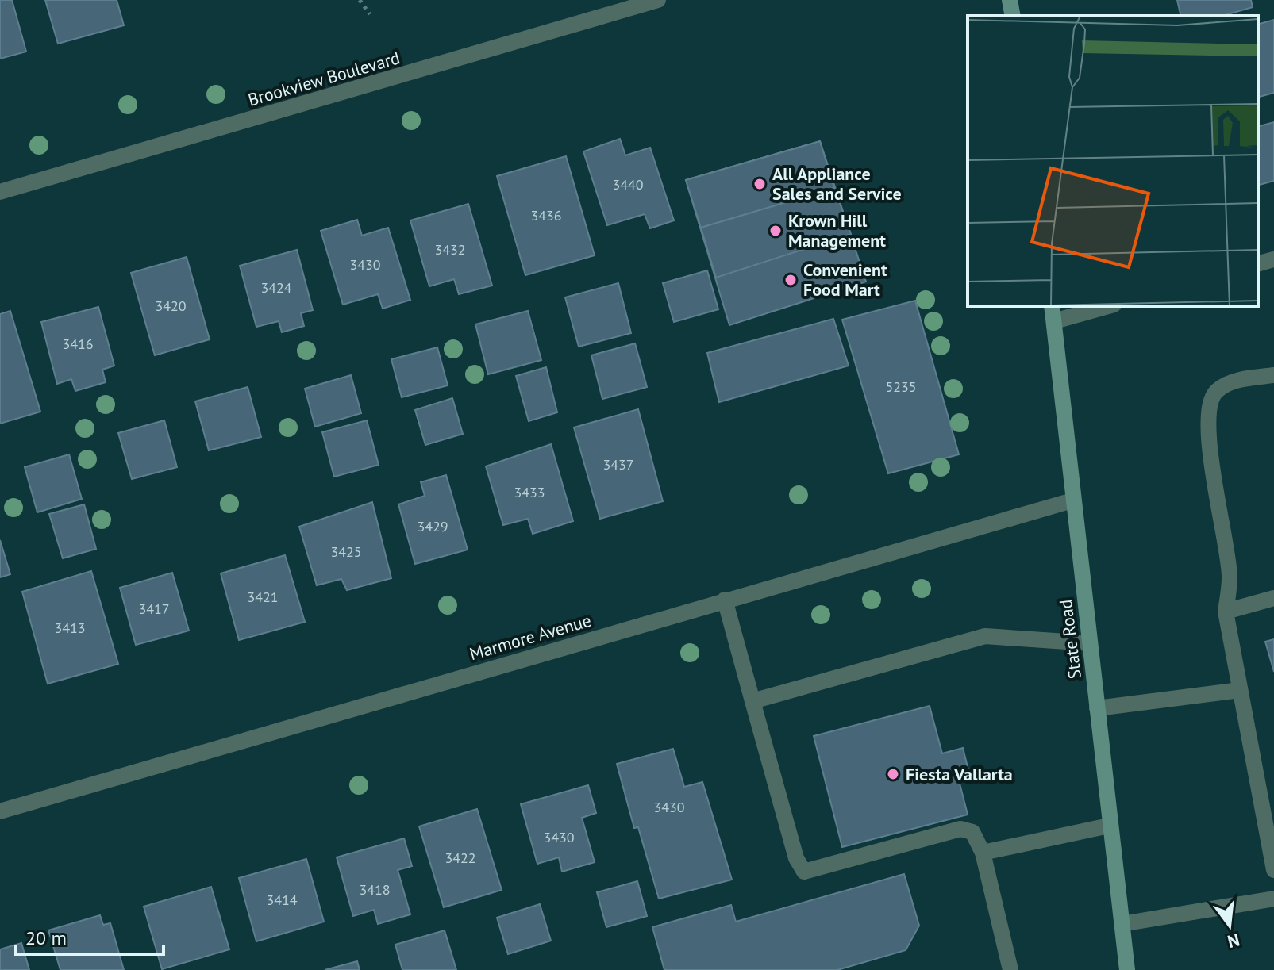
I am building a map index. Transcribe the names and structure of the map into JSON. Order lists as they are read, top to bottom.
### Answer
{
  "streets": {
    "main road": ["State Road"],
    "street": ["Brookview Boulevard", "Marmore Avenue"]
  },
  "crossings": [
    ["Marmore Avenue", "State Road"]
  ],
  "places": [
    "All Appliance Sales and Service",
    "Krown Hill Management",
    "Convenient Food Mart",
    "Fiesta Vallarta"
  ],
  "house_numbers": [
    "3440",
    "3436",
    "3432",
    "3430",
    "3424",
    "3420",
    "3416",
    "5235",
    "3437",
    "3433",
    "3429",
    "3425",
    "3421",
    "3417",
    "3413",
    "3430",
    "3430",
    "3422",
    "3418",
    "3414"
  ],
  "scale_bar": "20 m",
  "north": "bottom"
}
